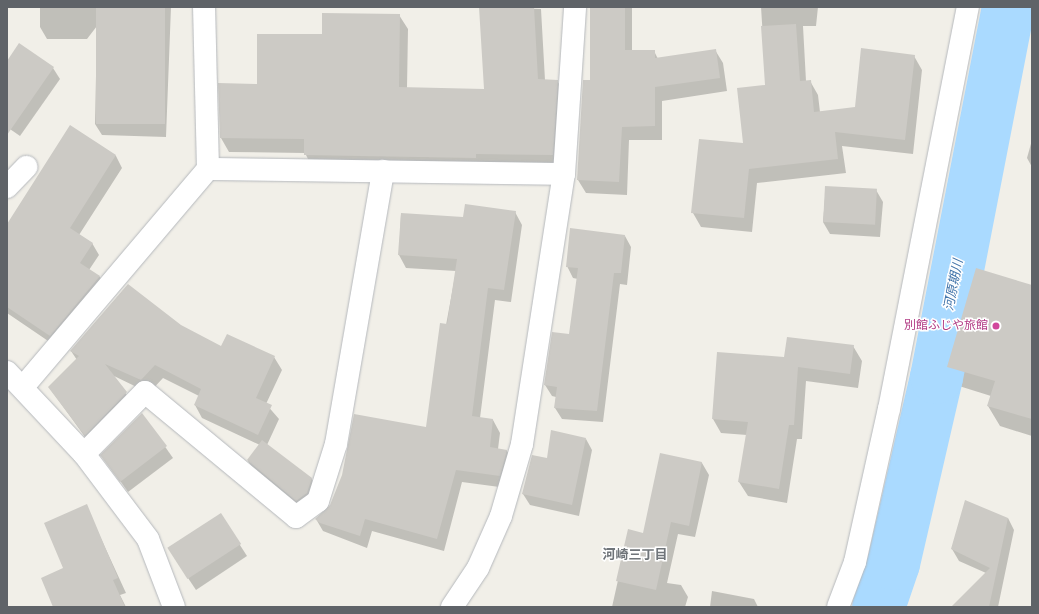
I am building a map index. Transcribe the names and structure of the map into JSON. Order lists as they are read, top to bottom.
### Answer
{
  "districts": ["河崎三丁目"],
  "water": ["河原期川"],
  "places": ["別館ふじや旅館"]
}
